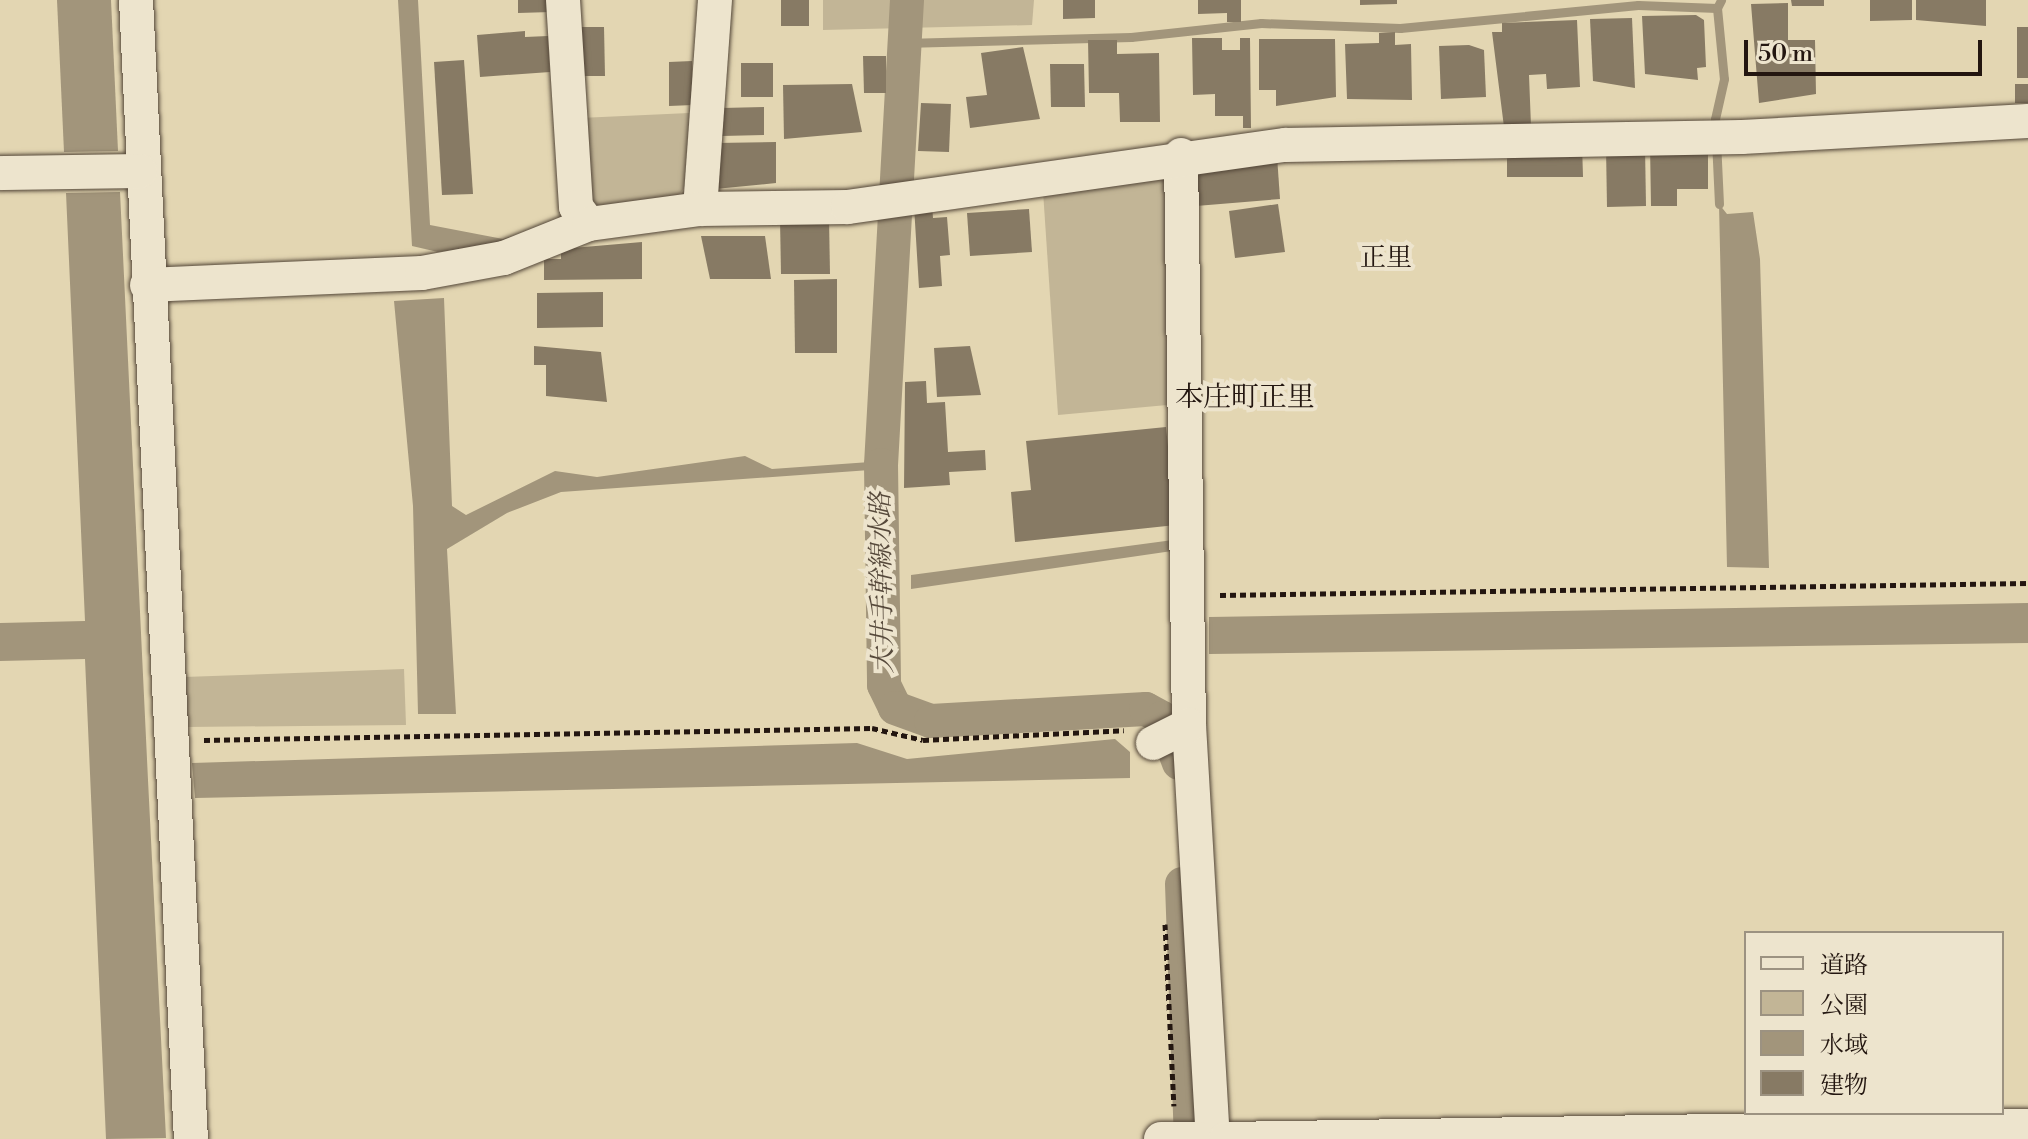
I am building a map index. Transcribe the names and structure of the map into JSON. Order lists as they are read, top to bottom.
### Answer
{
  "districts": ["正里", "本庄町正里"],
  "water": ["大井手幹線水路"],
  "legend": [
    "道路",
    "公園",
    "水域",
    "建物"
  ],
  "scale_bar": "50 m"
}
